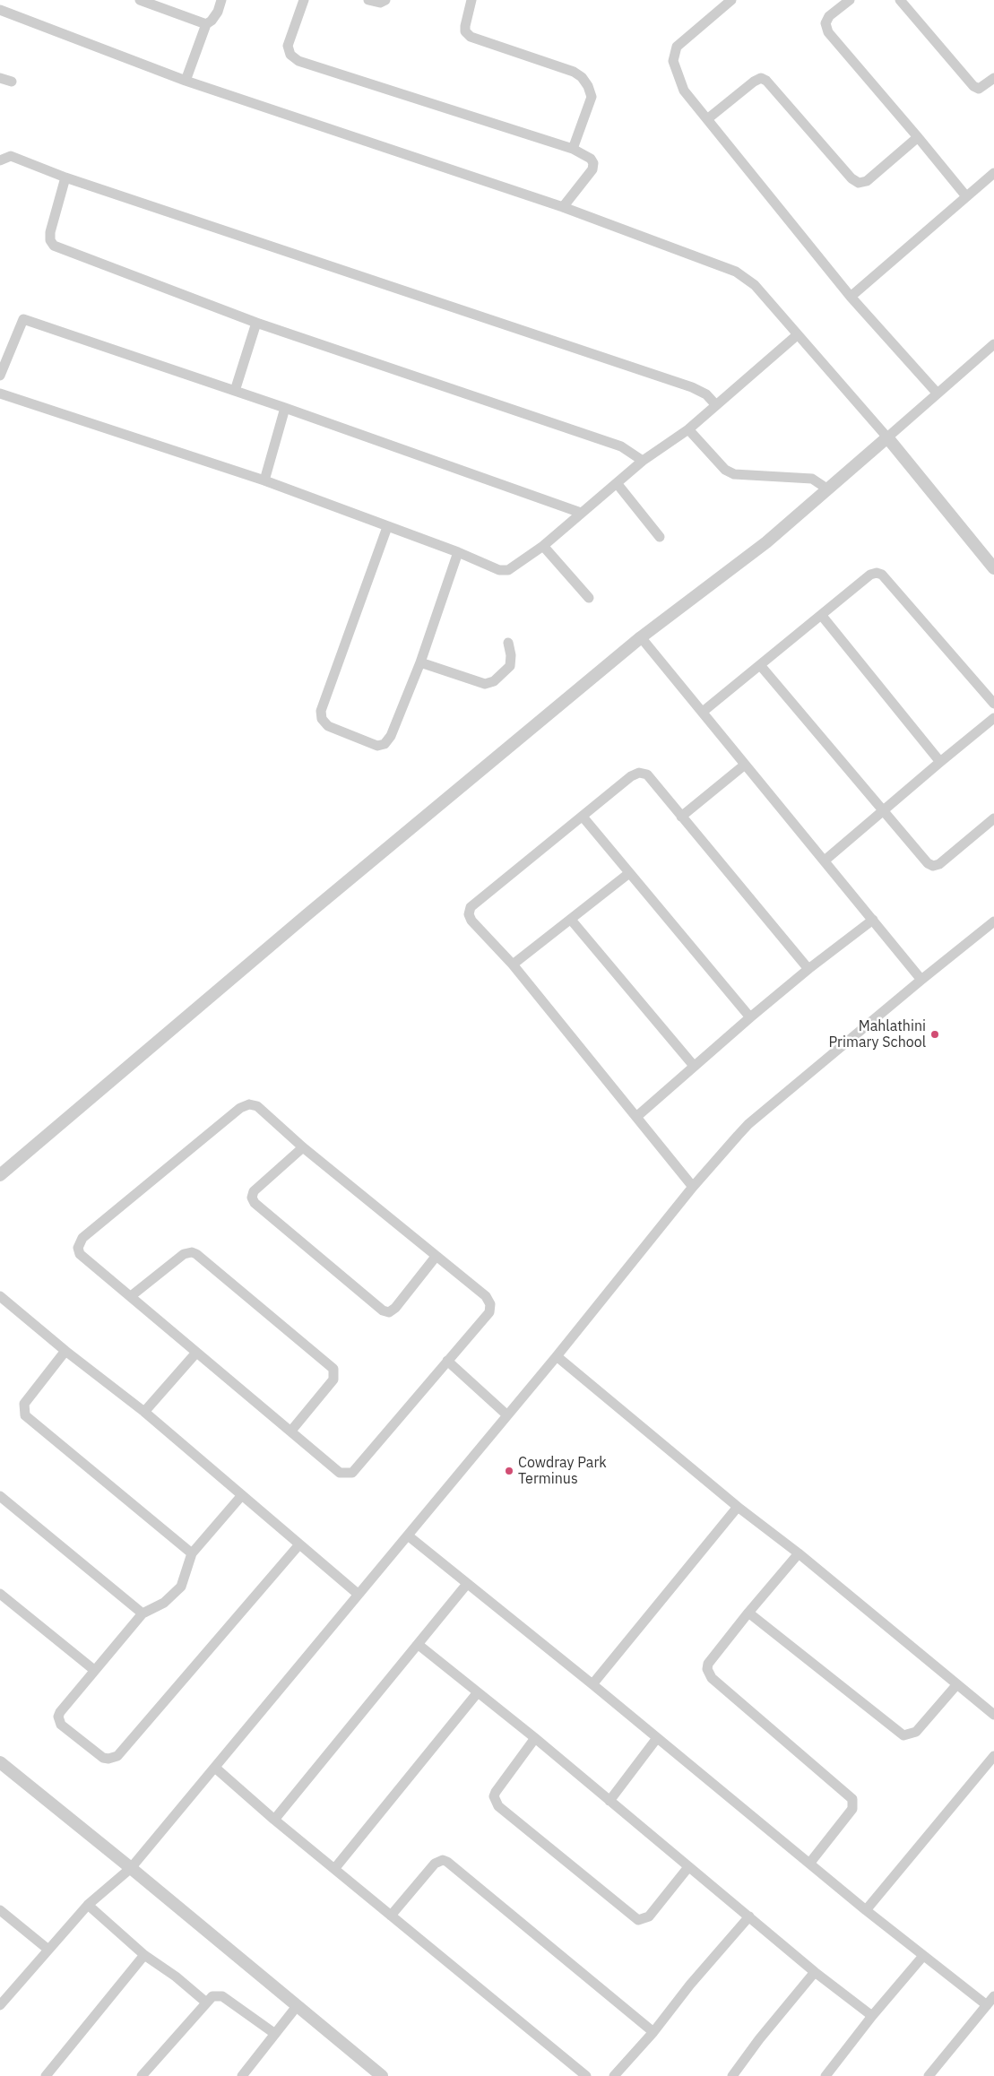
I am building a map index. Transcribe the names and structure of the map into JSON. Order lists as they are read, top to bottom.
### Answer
{
  "places": ["Mahlathini Primary School", "Cowdray Park Terminus"]
}
